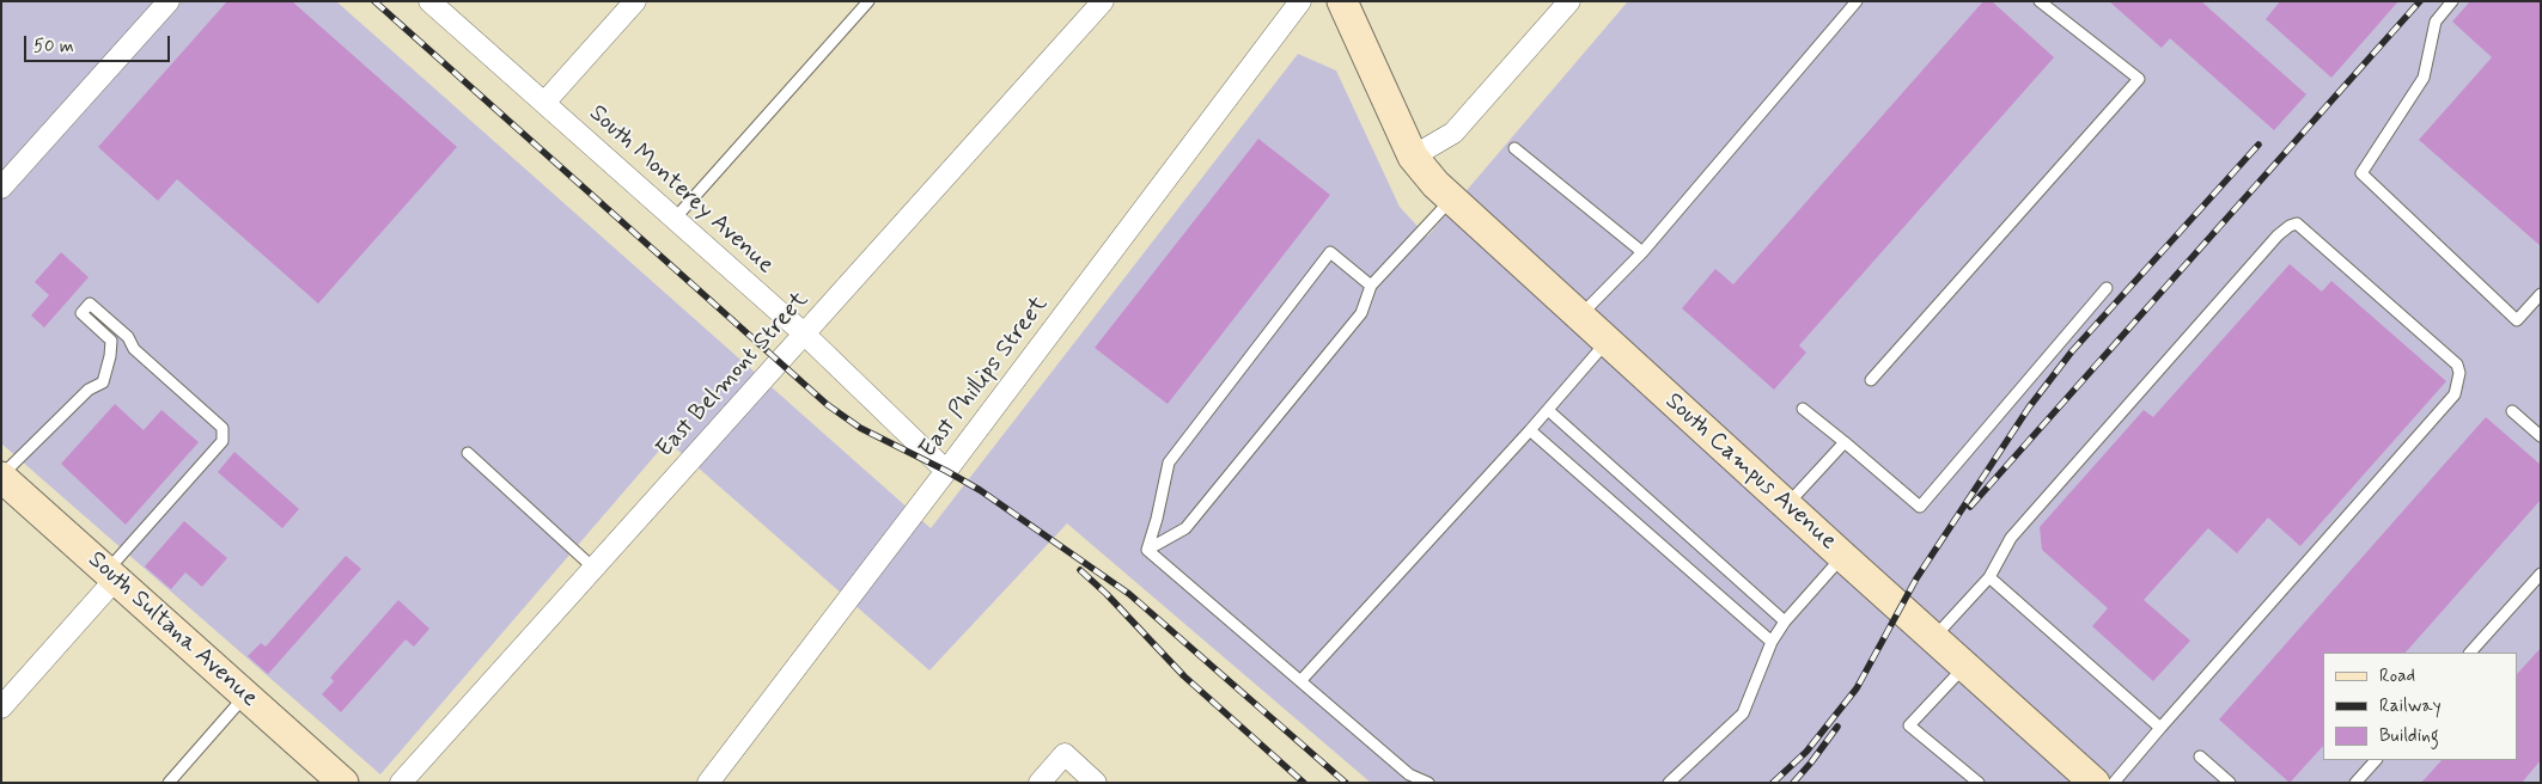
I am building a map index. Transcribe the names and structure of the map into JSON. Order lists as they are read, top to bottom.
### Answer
{
  "streets": {
    "street": [
      "South Monterey Avenue",
      "East Belmont Street",
      "East Phillips Street",
      "South Campus Avenue",
      "South Sultana Avenue"
    ]
  },
  "crossings": [
    ["South Monterey Avenue", "East Belmont Street"],
    ["South Monterey Avenue", "East Phillips Street"]
  ],
  "legend": ["Road", "Railway", "Building"],
  "scale_bar": "50 m"
}
